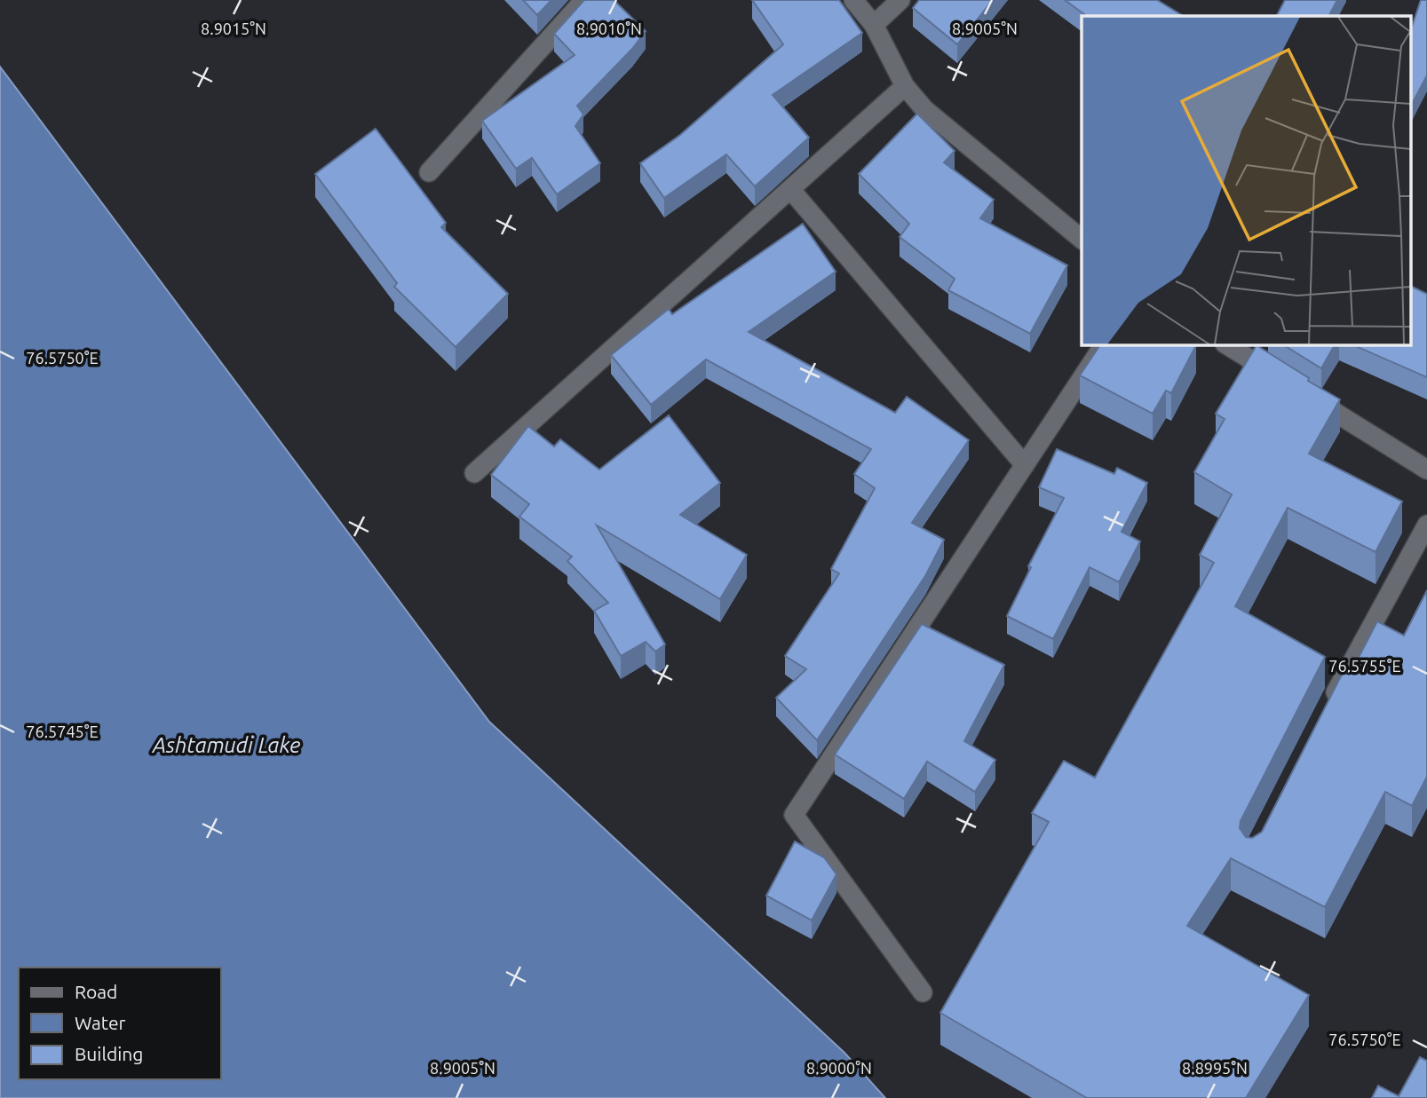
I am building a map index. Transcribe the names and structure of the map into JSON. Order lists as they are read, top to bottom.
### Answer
{
  "water": ["Ashtamudi Lake"],
  "legend": ["Road", "Water", "Building"],
  "coordinates": [
    "8.9015°N",
    "8.9010°N",
    "8.9005°N",
    "76.5750°E",
    "76.5755°E",
    "76.5745°E",
    "8.9000°N",
    "8.8995°N"
  ]
}
